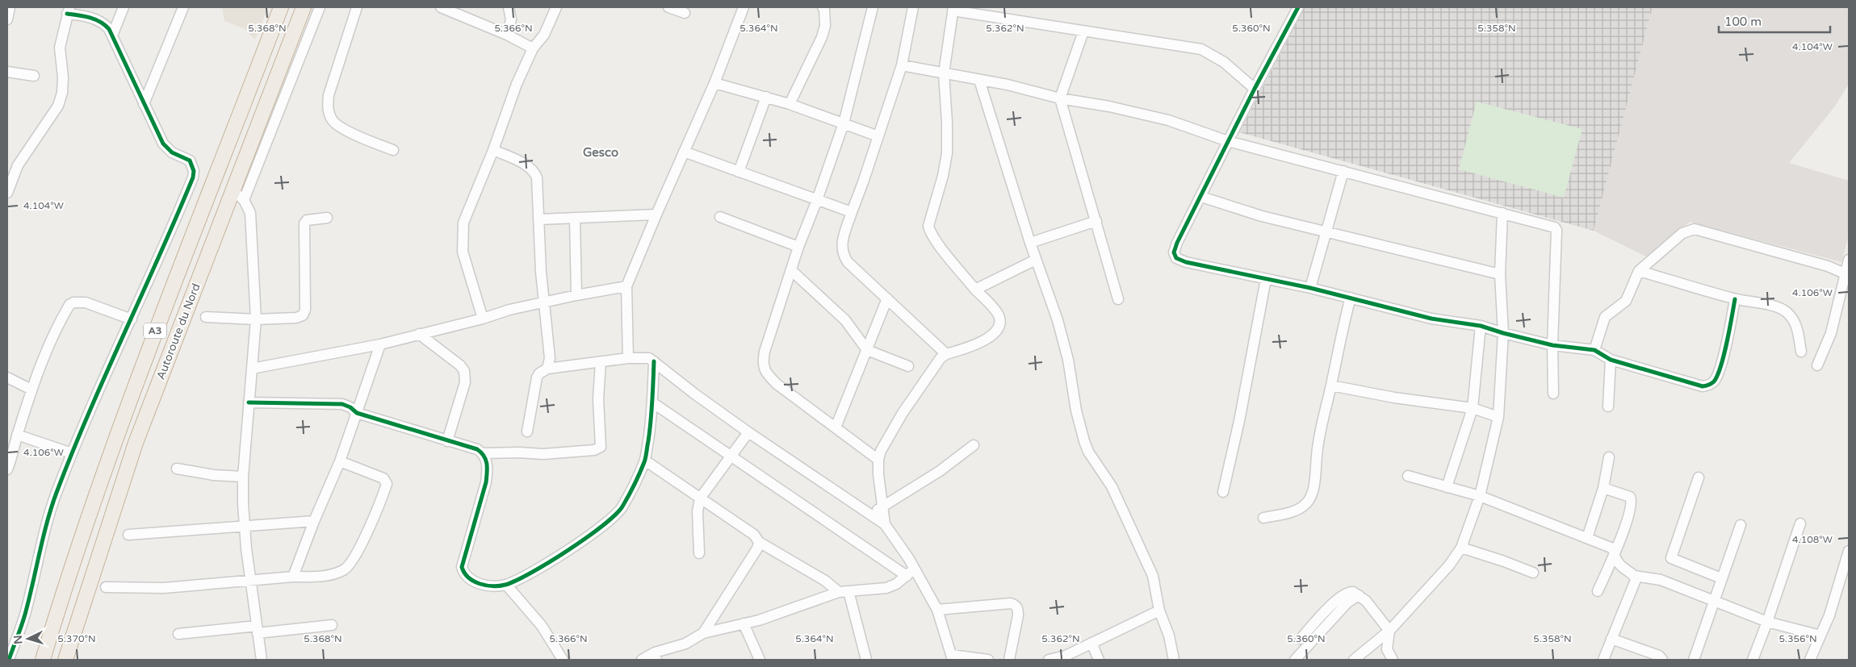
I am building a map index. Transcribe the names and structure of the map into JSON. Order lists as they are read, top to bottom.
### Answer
{
  "streets": {
    "highway": ["A3", "Autoroute du Nord"]
  },
  "districts": ["Gesco"],
  "scale_bar": "100 m",
  "north": "left",
  "coordinates": [
    "5.368°N",
    "5.366°N",
    "5.364°N",
    "5.362°N",
    "5.360°N",
    "5.358°N",
    "4.104°W",
    "4.106°W",
    "4.108°W",
    "5.370°N",
    "5.356°N"
  ]
}
